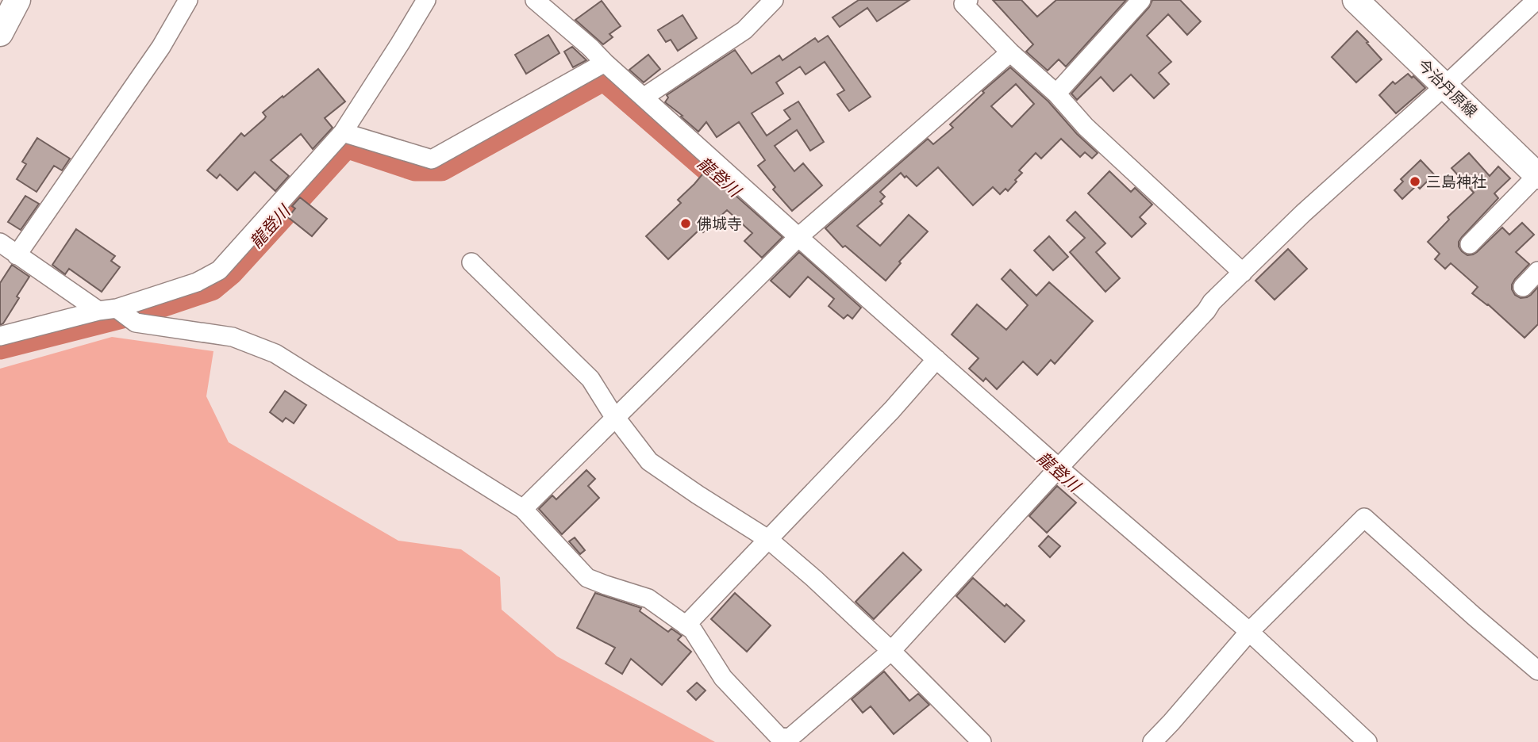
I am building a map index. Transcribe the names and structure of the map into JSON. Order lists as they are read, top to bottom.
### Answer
{
  "streets": {
    "main road": ["今治丹原線"]
  },
  "water": ["龍登川"],
  "places": ["三島神社", "佛城寺"]
}
